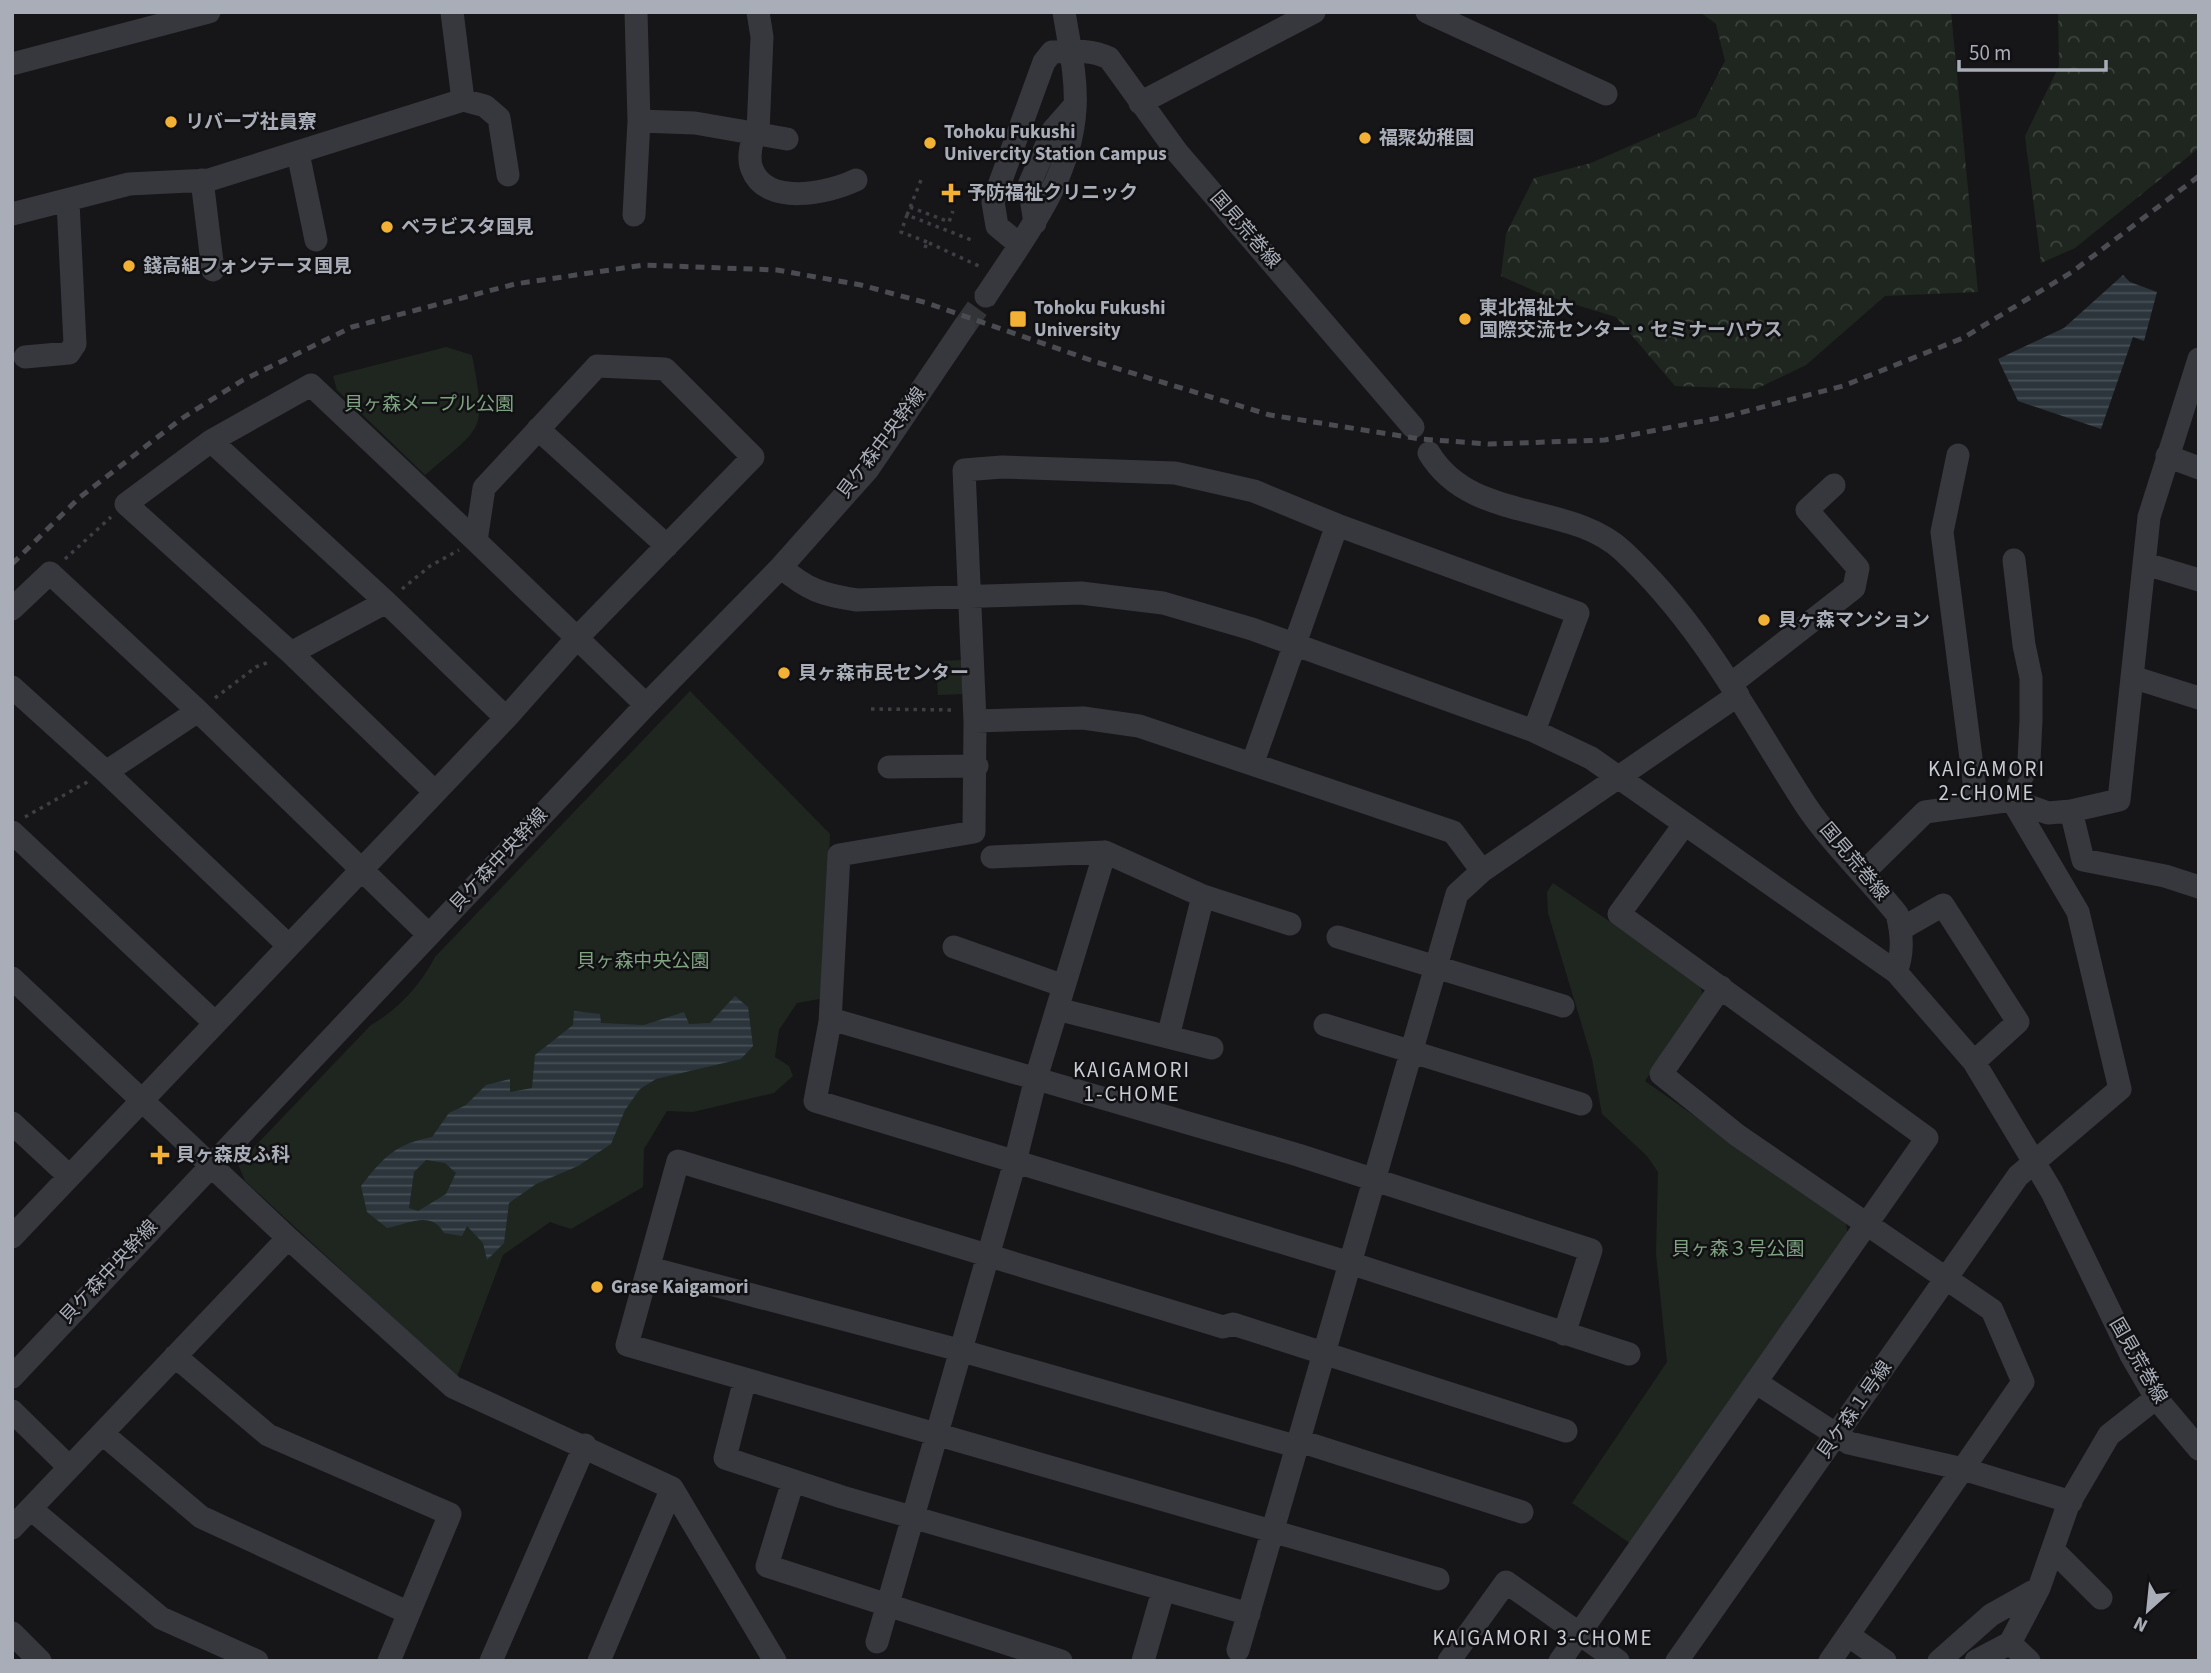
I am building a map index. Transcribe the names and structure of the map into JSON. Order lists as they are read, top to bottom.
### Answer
{
  "streets": {
    "street": ["国見荒巻線", "貝ケ森中央幹線", "貝ケ森１号線"]
  },
  "crossings": [
    ["国見荒巻線", "貝ケ森中央幹線"],
    ["国見荒巻線", "貝ケ森１号線"]
  ],
  "districts": ["KAIGAMORI 2-CHOME", "KAIGAMORI 1-CHOME", "KAIGAMORI 3-CHOME"],
  "parks": ["貝ヶ森メープル公園", "貝ヶ森中央公園", "貝ヶ森３号公園"],
  "places": {
    "other": [
      "リバーブ社員寮",
      "福聚幼稚園",
      "Tohoku Fukushi Univercity Station Campus",
      "ベラビスタ国見",
      "錢高組フォンテーヌ国見",
      "東北福祉大 国際交流センター・セミナーハウス",
      "貝ヶ森マンション",
      "貝ヶ森市民センター",
      "Grase Kaigamori"
    ],
    "health": ["予防福祉クリニック", "貝ヶ森皮ふ科"],
    "transit": ["Tohoku Fukushi University"]
  },
  "scale_bar": "50 m",
  "north": "bottom left"
}
